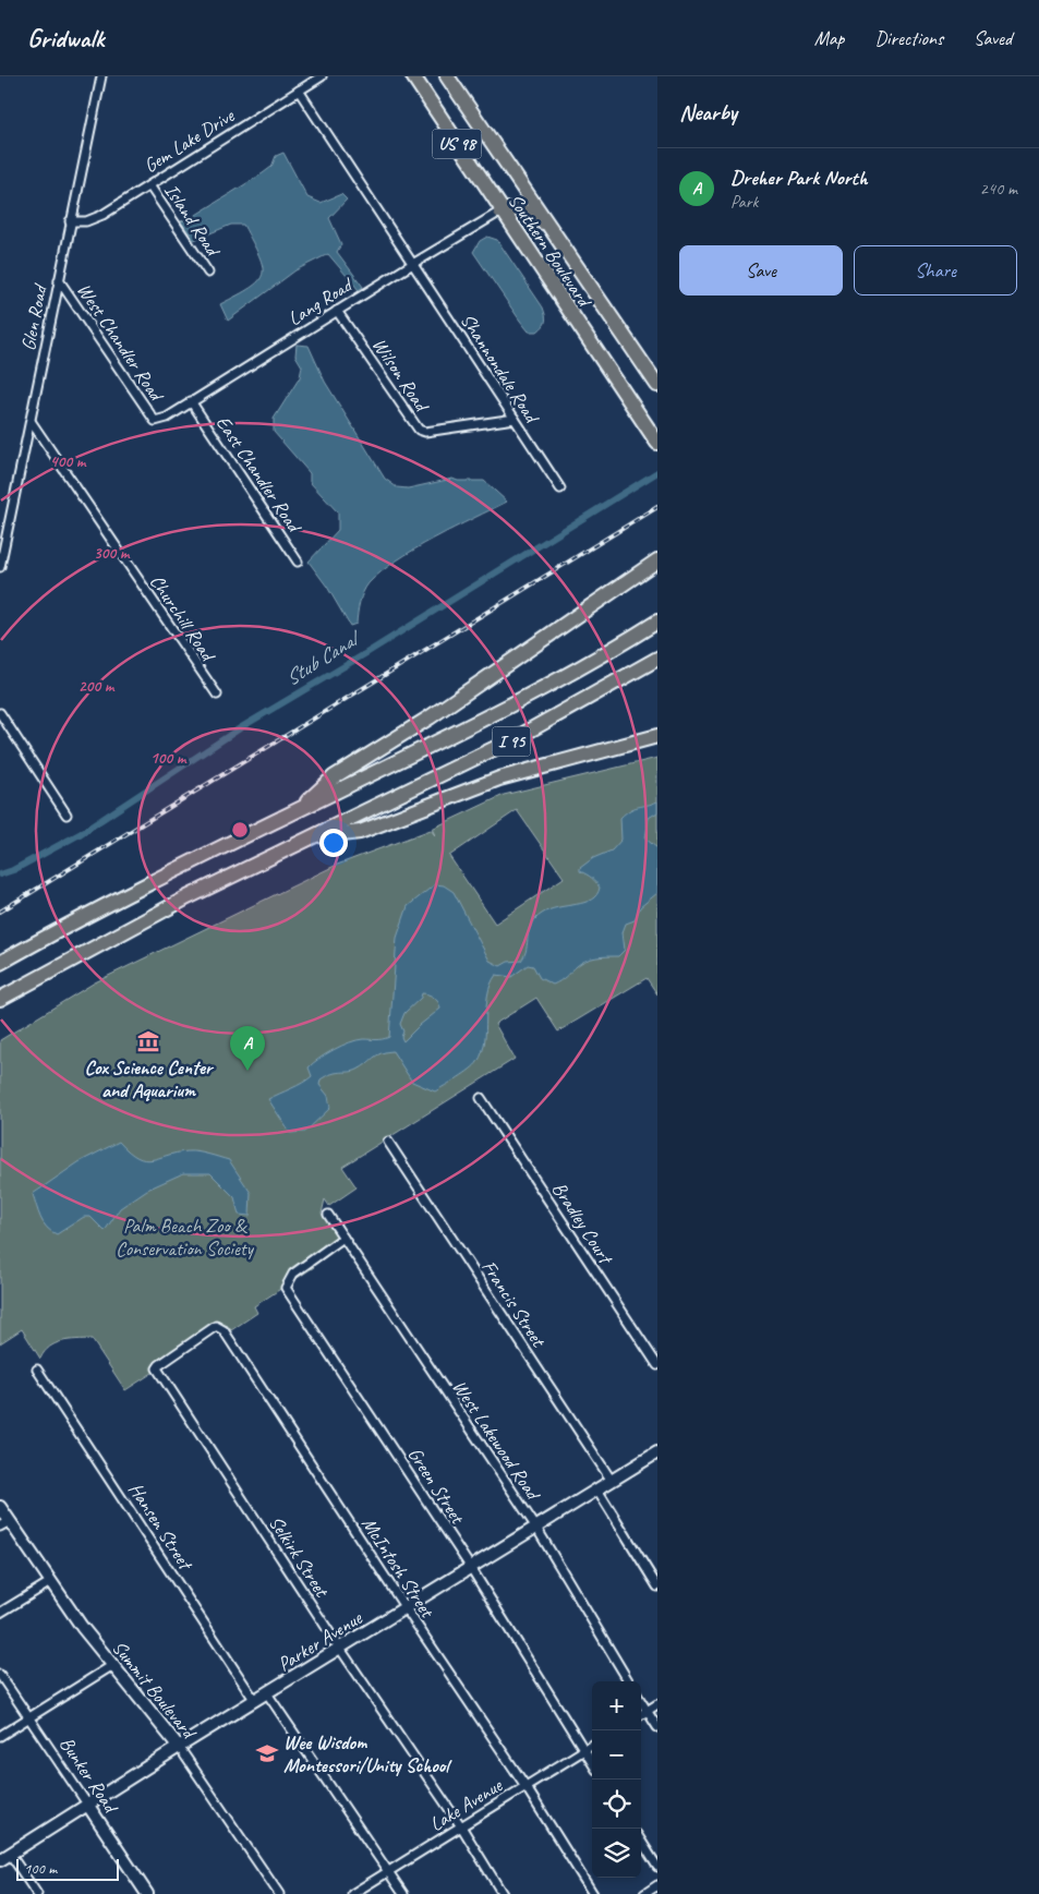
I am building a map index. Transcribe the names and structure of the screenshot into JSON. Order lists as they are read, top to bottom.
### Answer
{
  "streets": {
    "highway": ["US 98", "Southern Boulevard", "I 95"],
    "street": [
      "Gem Lake Drive",
      "Island Road",
      "Lang Road",
      "Glen Road",
      "West Chandler Road",
      "Shannondale Road",
      "Wilson Road",
      "East Chandler Road",
      "Churchill Road",
      "Bradley Court",
      "Francis Street",
      "West Lakewood Road",
      "Green Street",
      "Hansen Street",
      "Selkirk Street",
      "McIntosh Street",
      "Parker Avenue",
      "Summit Boulevard",
      "Bunker Road",
      "Lake Avenue"
    ]
  },
  "crossings": [
    ["Gem Lake Drive", "Island Road"],
    ["Gem Lake Drive", "Glen Road"],
    ["Gem Lake Drive", "Shannondale Road"],
    ["Southern Boulevard", "Lang Road"],
    ["Lang Road", "West Chandler Road"],
    ["Lang Road", "Shannondale Road"],
    ["Lang Road", "Wilson Road"],
    ["Lang Road", "East Chandler Road"],
    ["Glen Road", "West Chandler Road"],
    ["Glen Road", "Churchill Road"],
    ["Shannondale Road", "Wilson Road"],
    ["Francis Street", "Parker Avenue"],
    ["West Lakewood Road", "Green Street"],
    ["West Lakewood Road", "Parker Avenue"],
    ["Green Street", "Parker Avenue"],
    ["Green Street", "Lake Avenue"],
    ["Hansen Street", "Parker Avenue"],
    ["Selkirk Street", "McIntosh Street"],
    ["Selkirk Street", "Parker Avenue"],
    ["Selkirk Street", "Lake Avenue"],
    ["McIntosh Street", "Parker Avenue"],
    ["McIntosh Street", "Lake Avenue"],
    ["Parker Avenue", "Summit Boulevard"],
    ["Parker Avenue", "Bunker Road"]
  ],
  "water": ["Stub Canal"],
  "parks": ["Palm Beach Zoo & Conservation Society"],
  "places": {
    "museum": ["Cox Science Center and Aquarium"],
    "school or university": ["Wee Wisdom Montessori/Unity School"]
  },
  "scale_bar": "100 m",
  "page": {
    "header": "Gridwalk",
    "nav": ["Map", "Directions", "Saved"],
    "heading": "Nearby",
    "list": [
      {
        "mark": "A",
        "name": "Dreher Park North",
        "note": "Park",
        "value": "240 m"
      }
    ],
    "buttons": ["Save", "Share"],
    "pins": "A",
    "map_buttons": ["+", "−"],
    "scale": "100 m"
  },
  "rings": [
    "400 m",
    "300 m",
    "200 m",
    "100 m"
  ]
}
